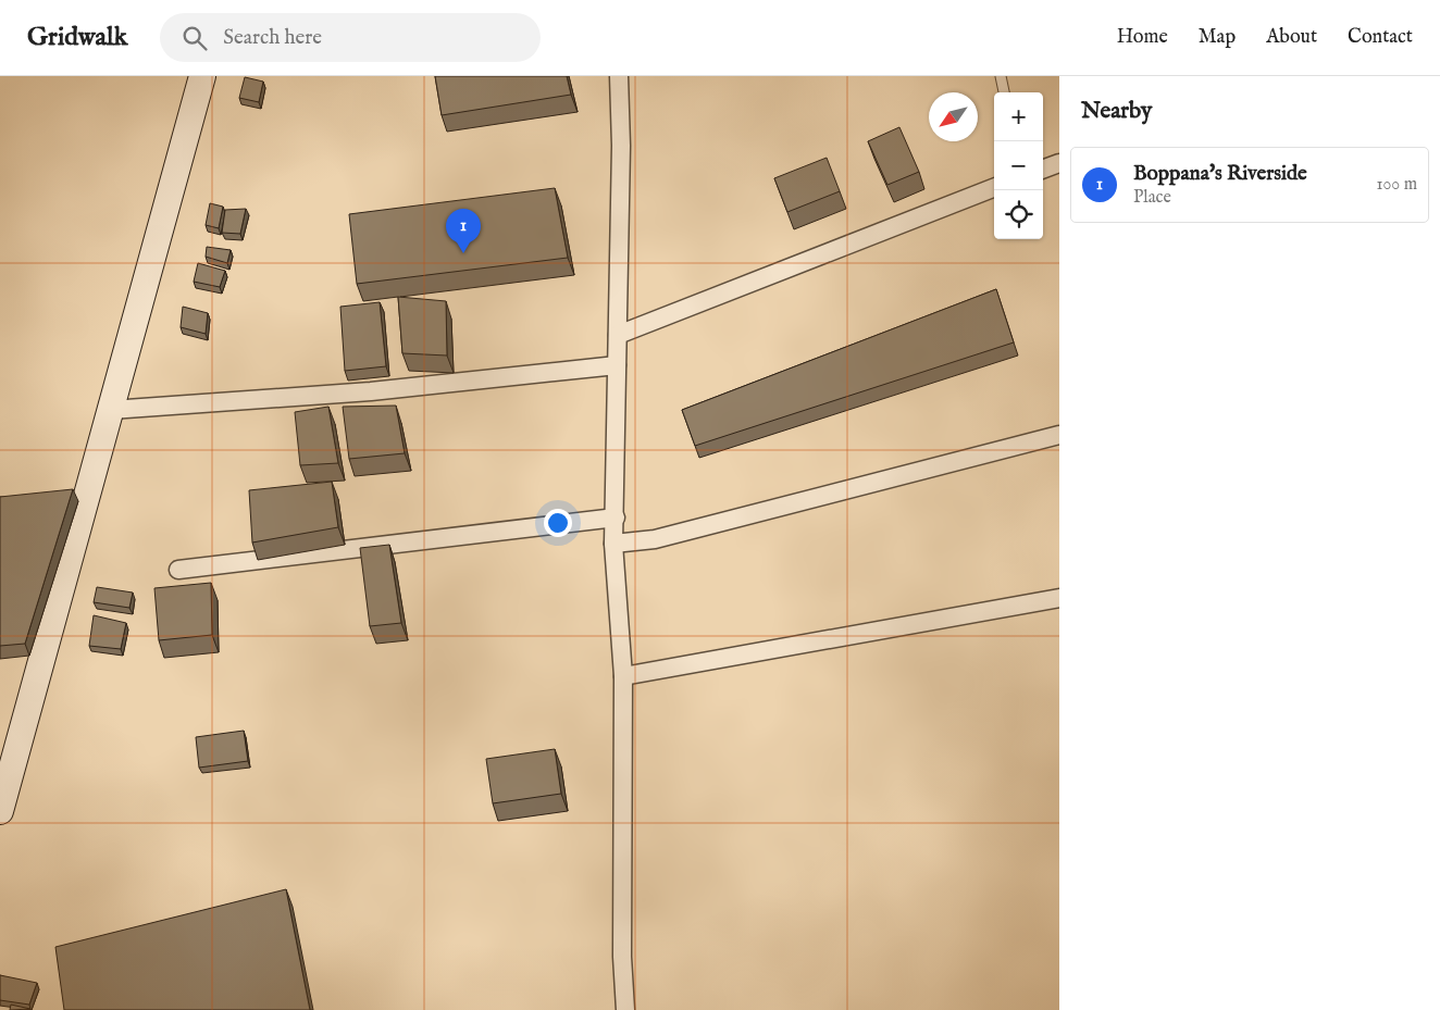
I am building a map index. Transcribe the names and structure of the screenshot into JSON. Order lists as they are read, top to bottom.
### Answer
{
  "north": "bottom left",
  "page": {
    "header": "Gridwalk",
    "search": "Search here",
    "nav": [
      "Home",
      "Map",
      "About",
      "Contact"
    ],
    "heading": "Nearby",
    "map_buttons": ["+", "−"],
    "list": [
      {
        "mark": "1",
        "name": "Boppana's Riverside",
        "note": "Place",
        "value": "100 m"
      }
    ],
    "pins": "1"
  }
}
